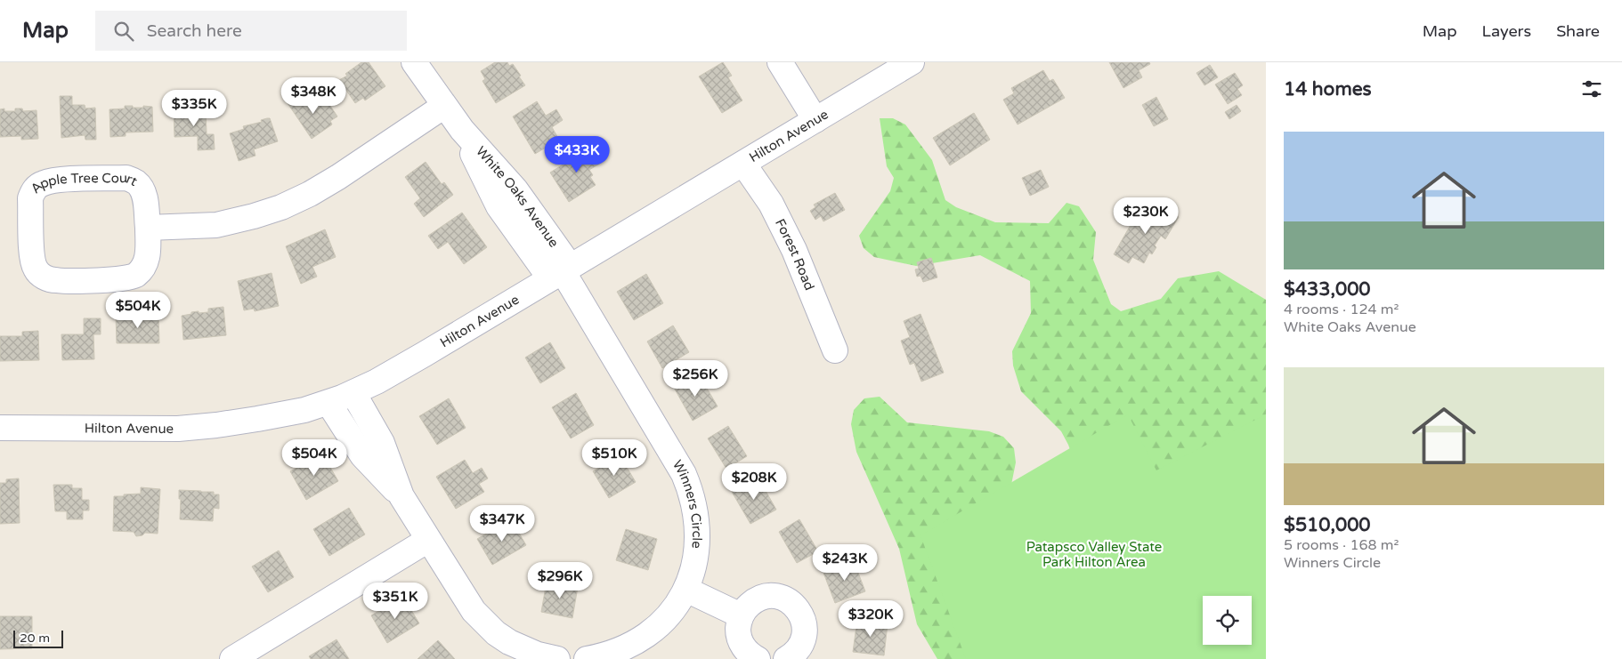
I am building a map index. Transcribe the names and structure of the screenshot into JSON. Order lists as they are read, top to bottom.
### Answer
{
  "streets": {
    "street": [
      "Hilton Avenue",
      "Apple Tree Court",
      "White Oaks Avenue",
      "Forest Road",
      "Winners Circle"
    ]
  },
  "crossings": [
    ["Hilton Avenue", "White Oaks Avenue"],
    ["Hilton Avenue", "Forest Road"],
    ["Hilton Avenue", "Winners Circle"],
    ["White Oaks Avenue", "Winners Circle"]
  ],
  "parks": ["Patapsco Valley State Park Hilton Area"],
  "scale_bar": "20 m",
  "page": {
    "header": "Map",
    "search": "Search here",
    "nav": ["Map", "Layers", "Share"],
    "heading": "14 homes",
    "price": [
      "$348K",
      "$335K",
      "$433K",
      "$230K",
      "$504K",
      "$256K",
      "$504K",
      "$510K",
      "$208K",
      "$347K",
      "$243K",
      "$296K",
      "$351K",
      "$320K"
    ],
    "list": [
      {
        "name": "$433,000",
        "note": "4 rooms · 124 m² · White Oaks Avenue"
      },
      {
        "name": "$510,000",
        "note": "5 rooms · 168 m² · Winners Circle"
      }
    ],
    "scale": "20 m"
  }
}
